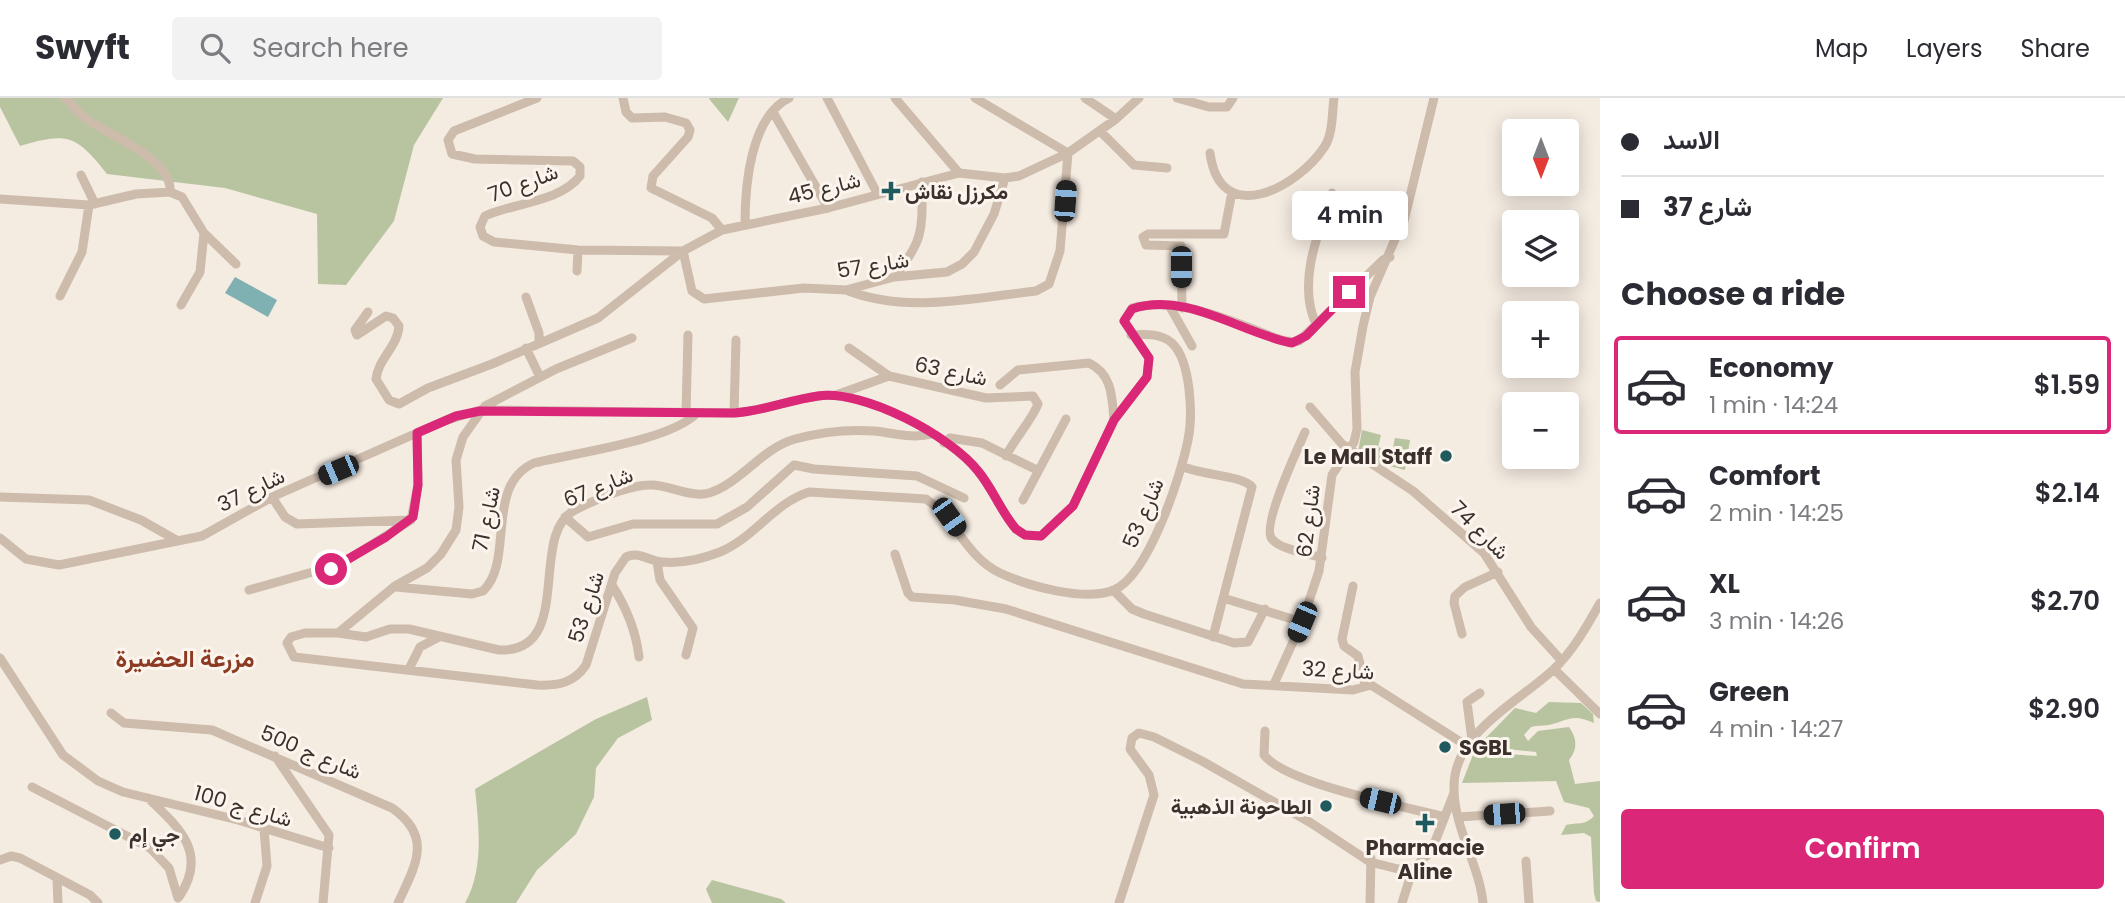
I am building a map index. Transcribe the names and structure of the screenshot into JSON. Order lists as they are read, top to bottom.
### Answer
{
  "streets": {
    "street": [
      "شارع 70",
      "شارع 45",
      "شارع 57",
      "شارع 63",
      "شارع 67",
      "شارع 37",
      "شارع 53",
      "شارع 71",
      "شارع 62",
      "شارع 74",
      "شارع 32",
      "شارع ج 500",
      "شارع ج 100"
    ]
  },
  "crossings": [
    ["شارع 70", "شارع 45"],
    ["شارع 70", "شارع 57"],
    ["شارع 45", "شارع 57"],
    ["شارع 63", "شارع 37"],
    ["شارع 67", "شارع 37"],
    ["شارع 67", "شارع 53"],
    ["شارع 37", "شارع 53"],
    ["شارع 37", "شارع 71"],
    ["شارع 62", "شارع 74"],
    ["شارع 62", "شارع 32"]
  ],
  "districts": ["مزرعة الحضيرة"],
  "places": {
    "health": ["مكرزل نقاش", "Pharmacie Aline"],
    "other": [
      "Le Mall Staff",
      "SGBL",
      "الطاحونة الذهبية",
      "جي إم"
    ]
  },
  "north": "bottom",
  "page": {
    "header": "Swyft",
    "search": "Search here",
    "nav": ["Map", "Layers", "Share"],
    "banner": ["الاسد", "شارع 37"],
    "map_buttons": ["+", "−"],
    "bubble": "4 min",
    "heading": "Choose a ride",
    "list": [
      {
        "name": "Economy",
        "note": "1 min · 14:24",
        "value": "$1.59"
      },
      {
        "name": "Comfort",
        "note": "2 min · 14:25",
        "value": "$2.14"
      },
      {
        "name": "XL",
        "note": "3 min · 14:26",
        "value": "$2.70"
      },
      {
        "name": "Green",
        "note": "4 min · 14:27",
        "value": "$2.90"
      }
    ],
    "buttons": "Confirm"
  }
}
